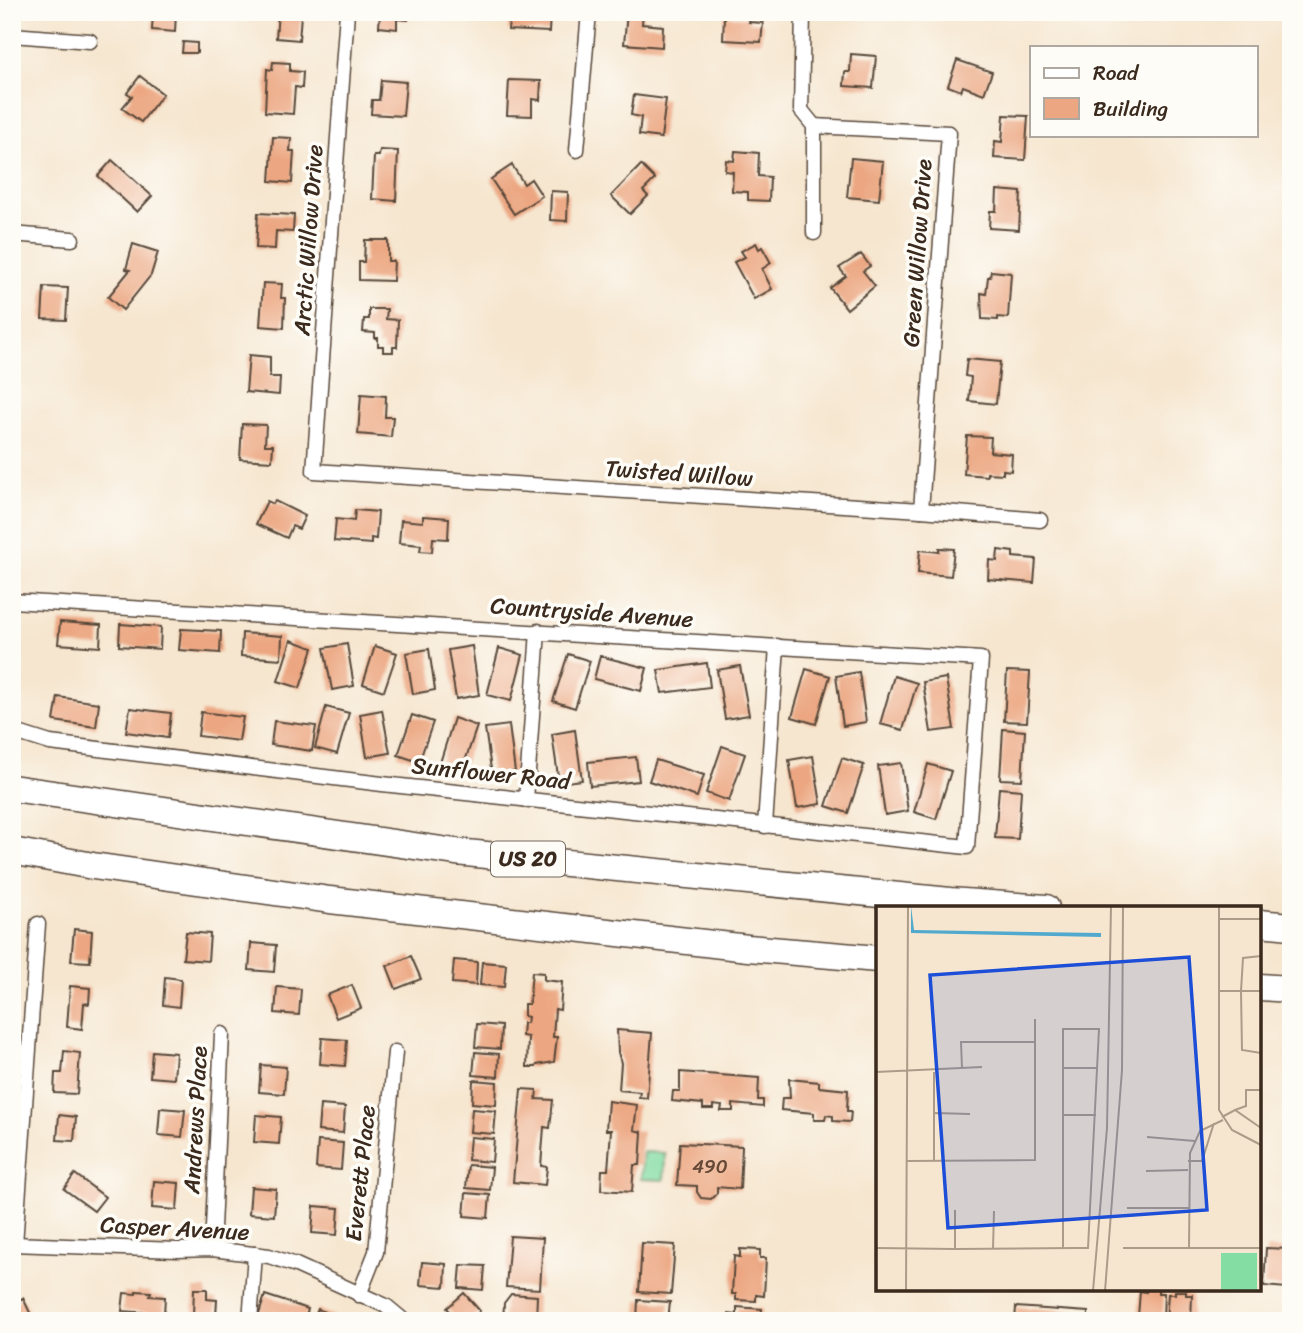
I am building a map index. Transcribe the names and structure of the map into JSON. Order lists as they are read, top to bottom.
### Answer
{
  "streets": {
    "highway": ["US 20"],
    "street": [
      "Arctic Willow Drive",
      "Green Willow Drive",
      "Twisted Willow",
      "Countryside Avenue",
      "Sunflower Road",
      "Andrews Place",
      "Everett Place",
      "Casper Avenue"
    ]
  },
  "crossings": [
    ["Arctic Willow Drive", "Twisted Willow"],
    ["Green Willow Drive", "Twisted Willow"],
    ["Countryside Avenue", "Sunflower Road"],
    ["Andrews Place", "Casper Avenue"],
    ["Everett Place", "Casper Avenue"]
  ],
  "house_numbers": ["490"],
  "legend": ["Road", "Building"]
}
